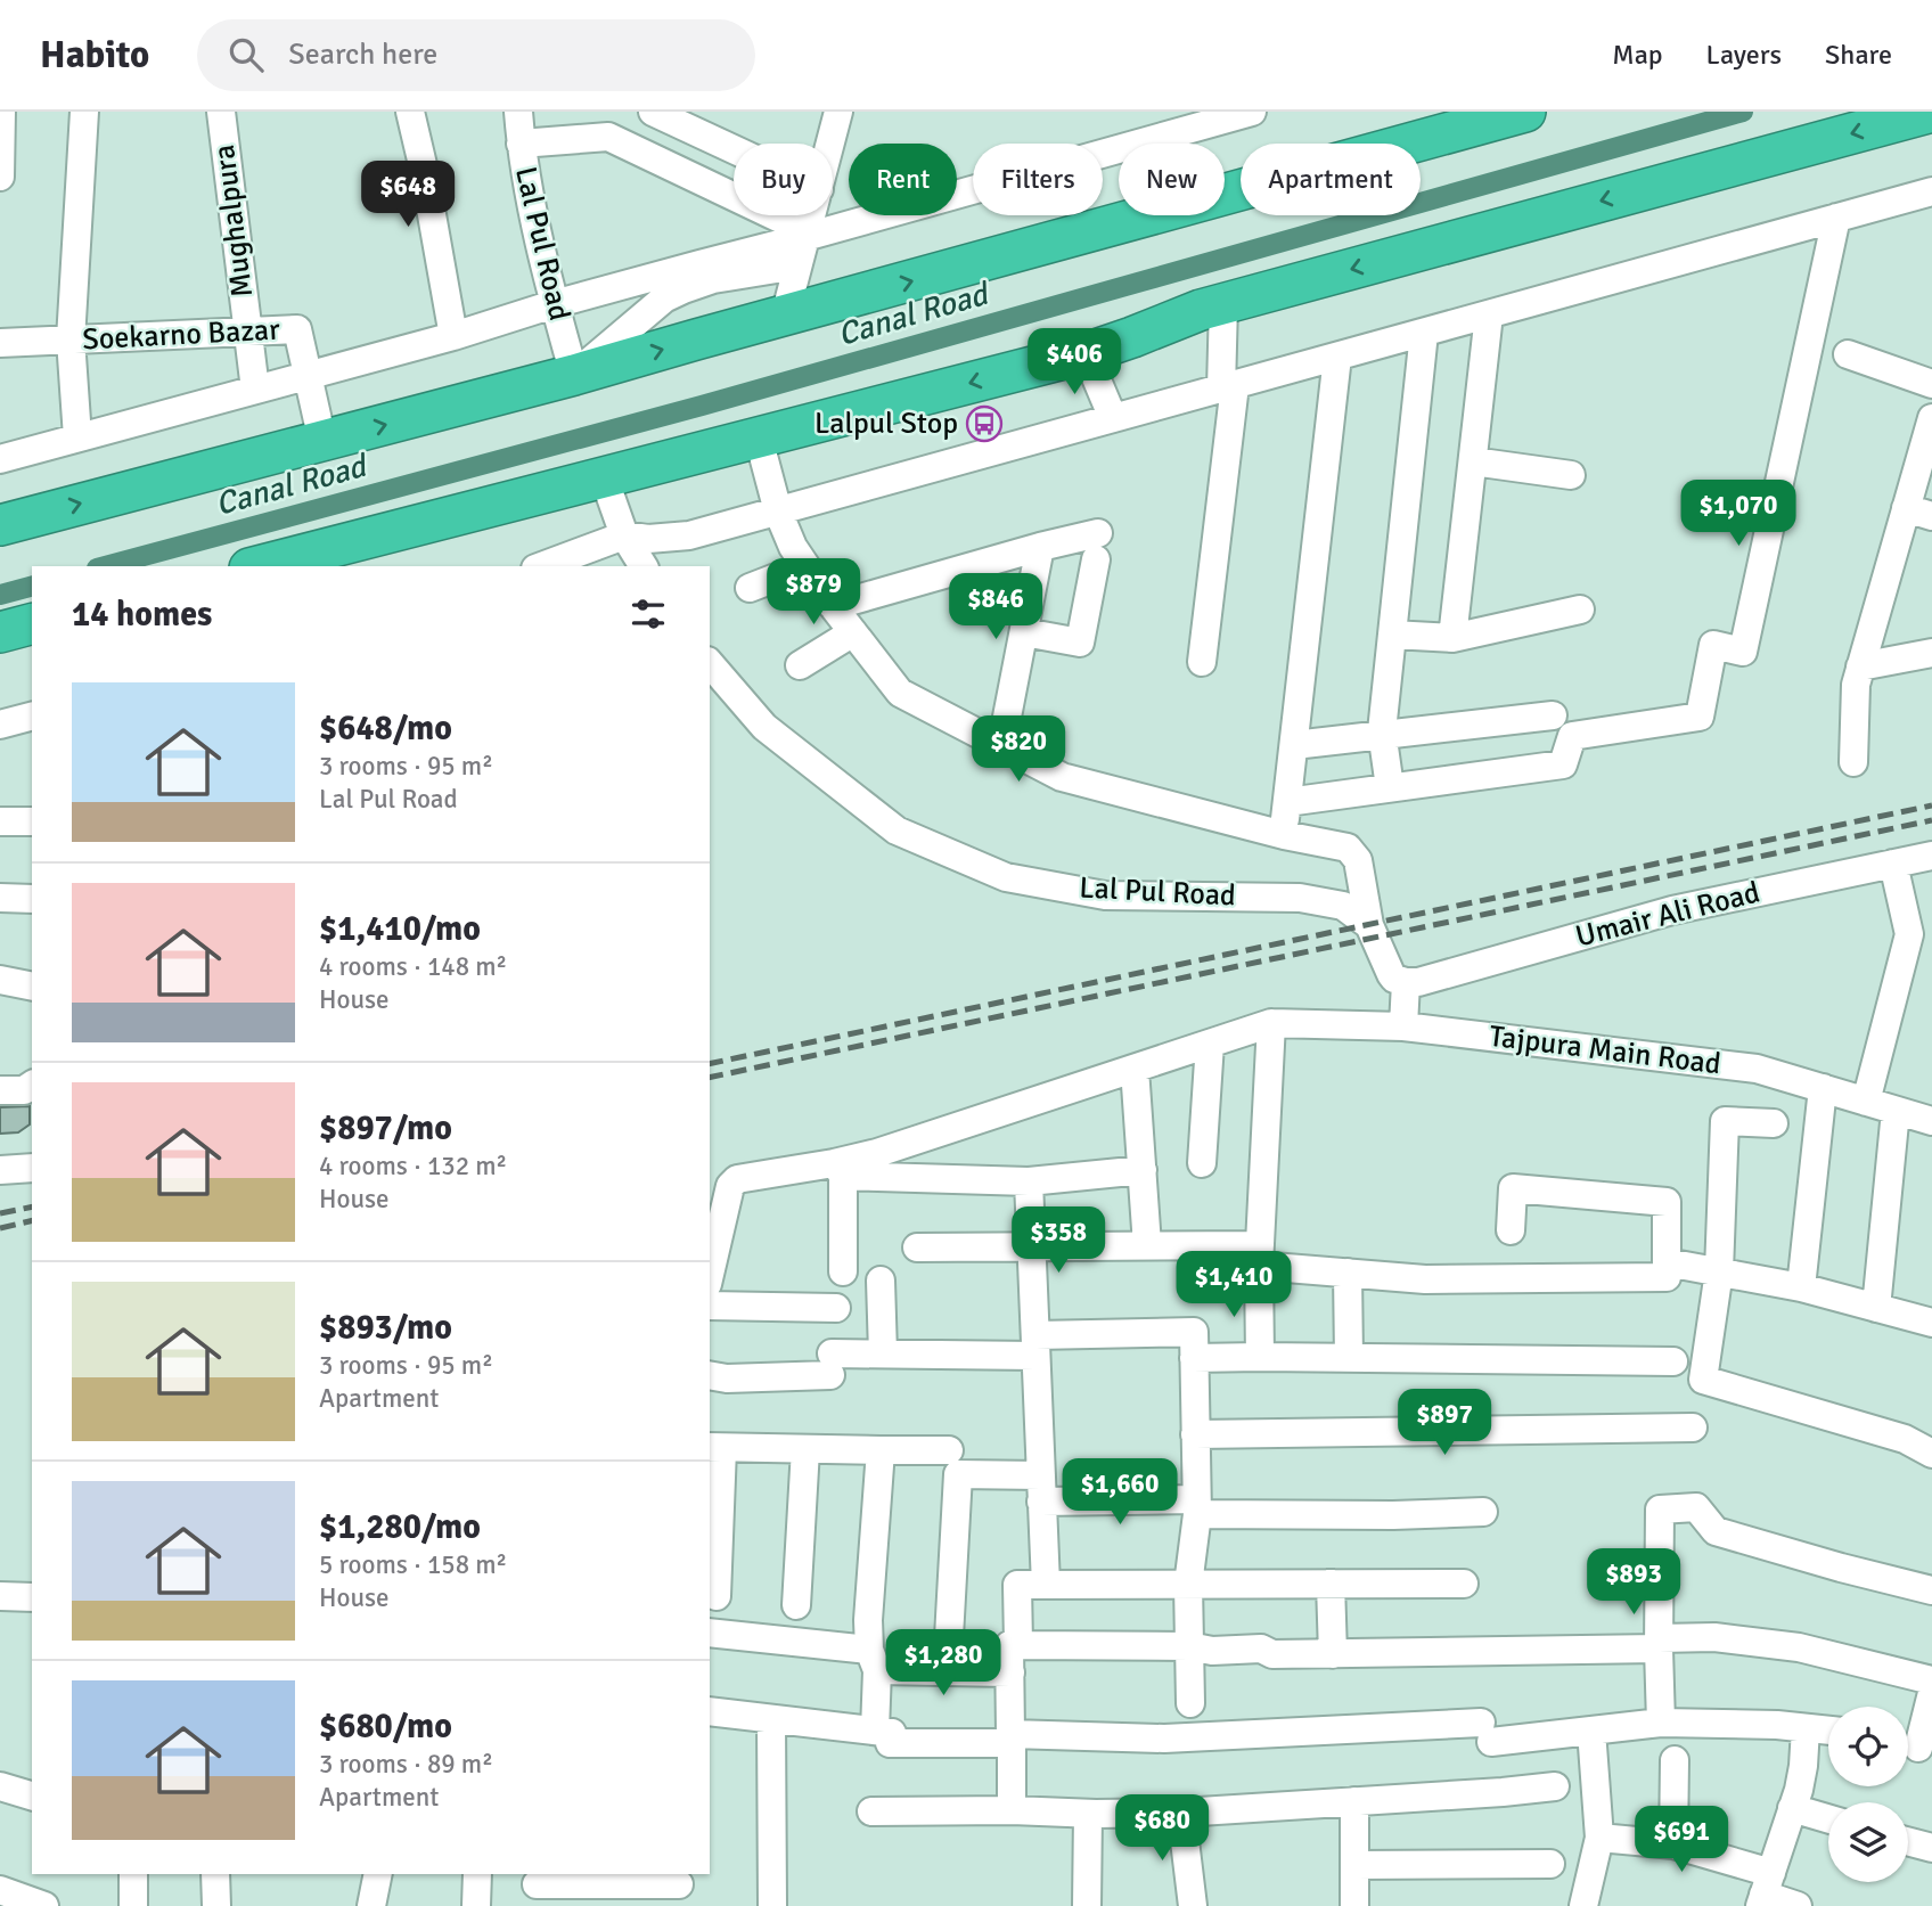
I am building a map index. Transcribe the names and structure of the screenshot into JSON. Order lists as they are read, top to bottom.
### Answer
{
  "streets": {
    "street": [
      "Mughalpura",
      "Lal Pul Road",
      "Soekarno Bazar",
      "Umair Ali Road",
      "Tajpura Main Road"
    ]
  },
  "crossings": [
    ["Mughalpura", "Soekarno Bazar"]
  ],
  "water": ["Canal Road"],
  "places": {
    "bus stop": ["Lalpul Stop"]
  },
  "page": {
    "header": "Habito",
    "search": "Search here",
    "nav": ["Map", "Layers", "Share"],
    "chip": [
      "Buy",
      "Rent",
      "Filters",
      "New",
      "Apartment"
    ],
    "price": [
      "$648",
      "$406",
      "$1,070",
      "$879",
      "$846",
      "$820",
      "$358",
      "$1,410",
      "$897",
      "$1,660",
      "$893",
      "$1,280",
      "$680",
      "$691"
    ],
    "heading": "14 homes",
    "list": [
      {
        "name": "$648/mo",
        "note": "3 rooms · 95 m² · Lal Pul Road"
      },
      {
        "name": "$1,410/mo",
        "note": "4 rooms · 148 m² · House"
      },
      {
        "name": "$897/mo",
        "note": "4 rooms · 132 m² · House"
      },
      {
        "name": "$893/mo",
        "note": "3 rooms · 95 m² · Apartment"
      },
      {
        "name": "$1,280/mo",
        "note": "5 rooms · 158 m² · House"
      },
      {
        "name": "$680/mo",
        "note": "3 rooms · 89 m² · Apartment"
      }
    ]
  }
}
